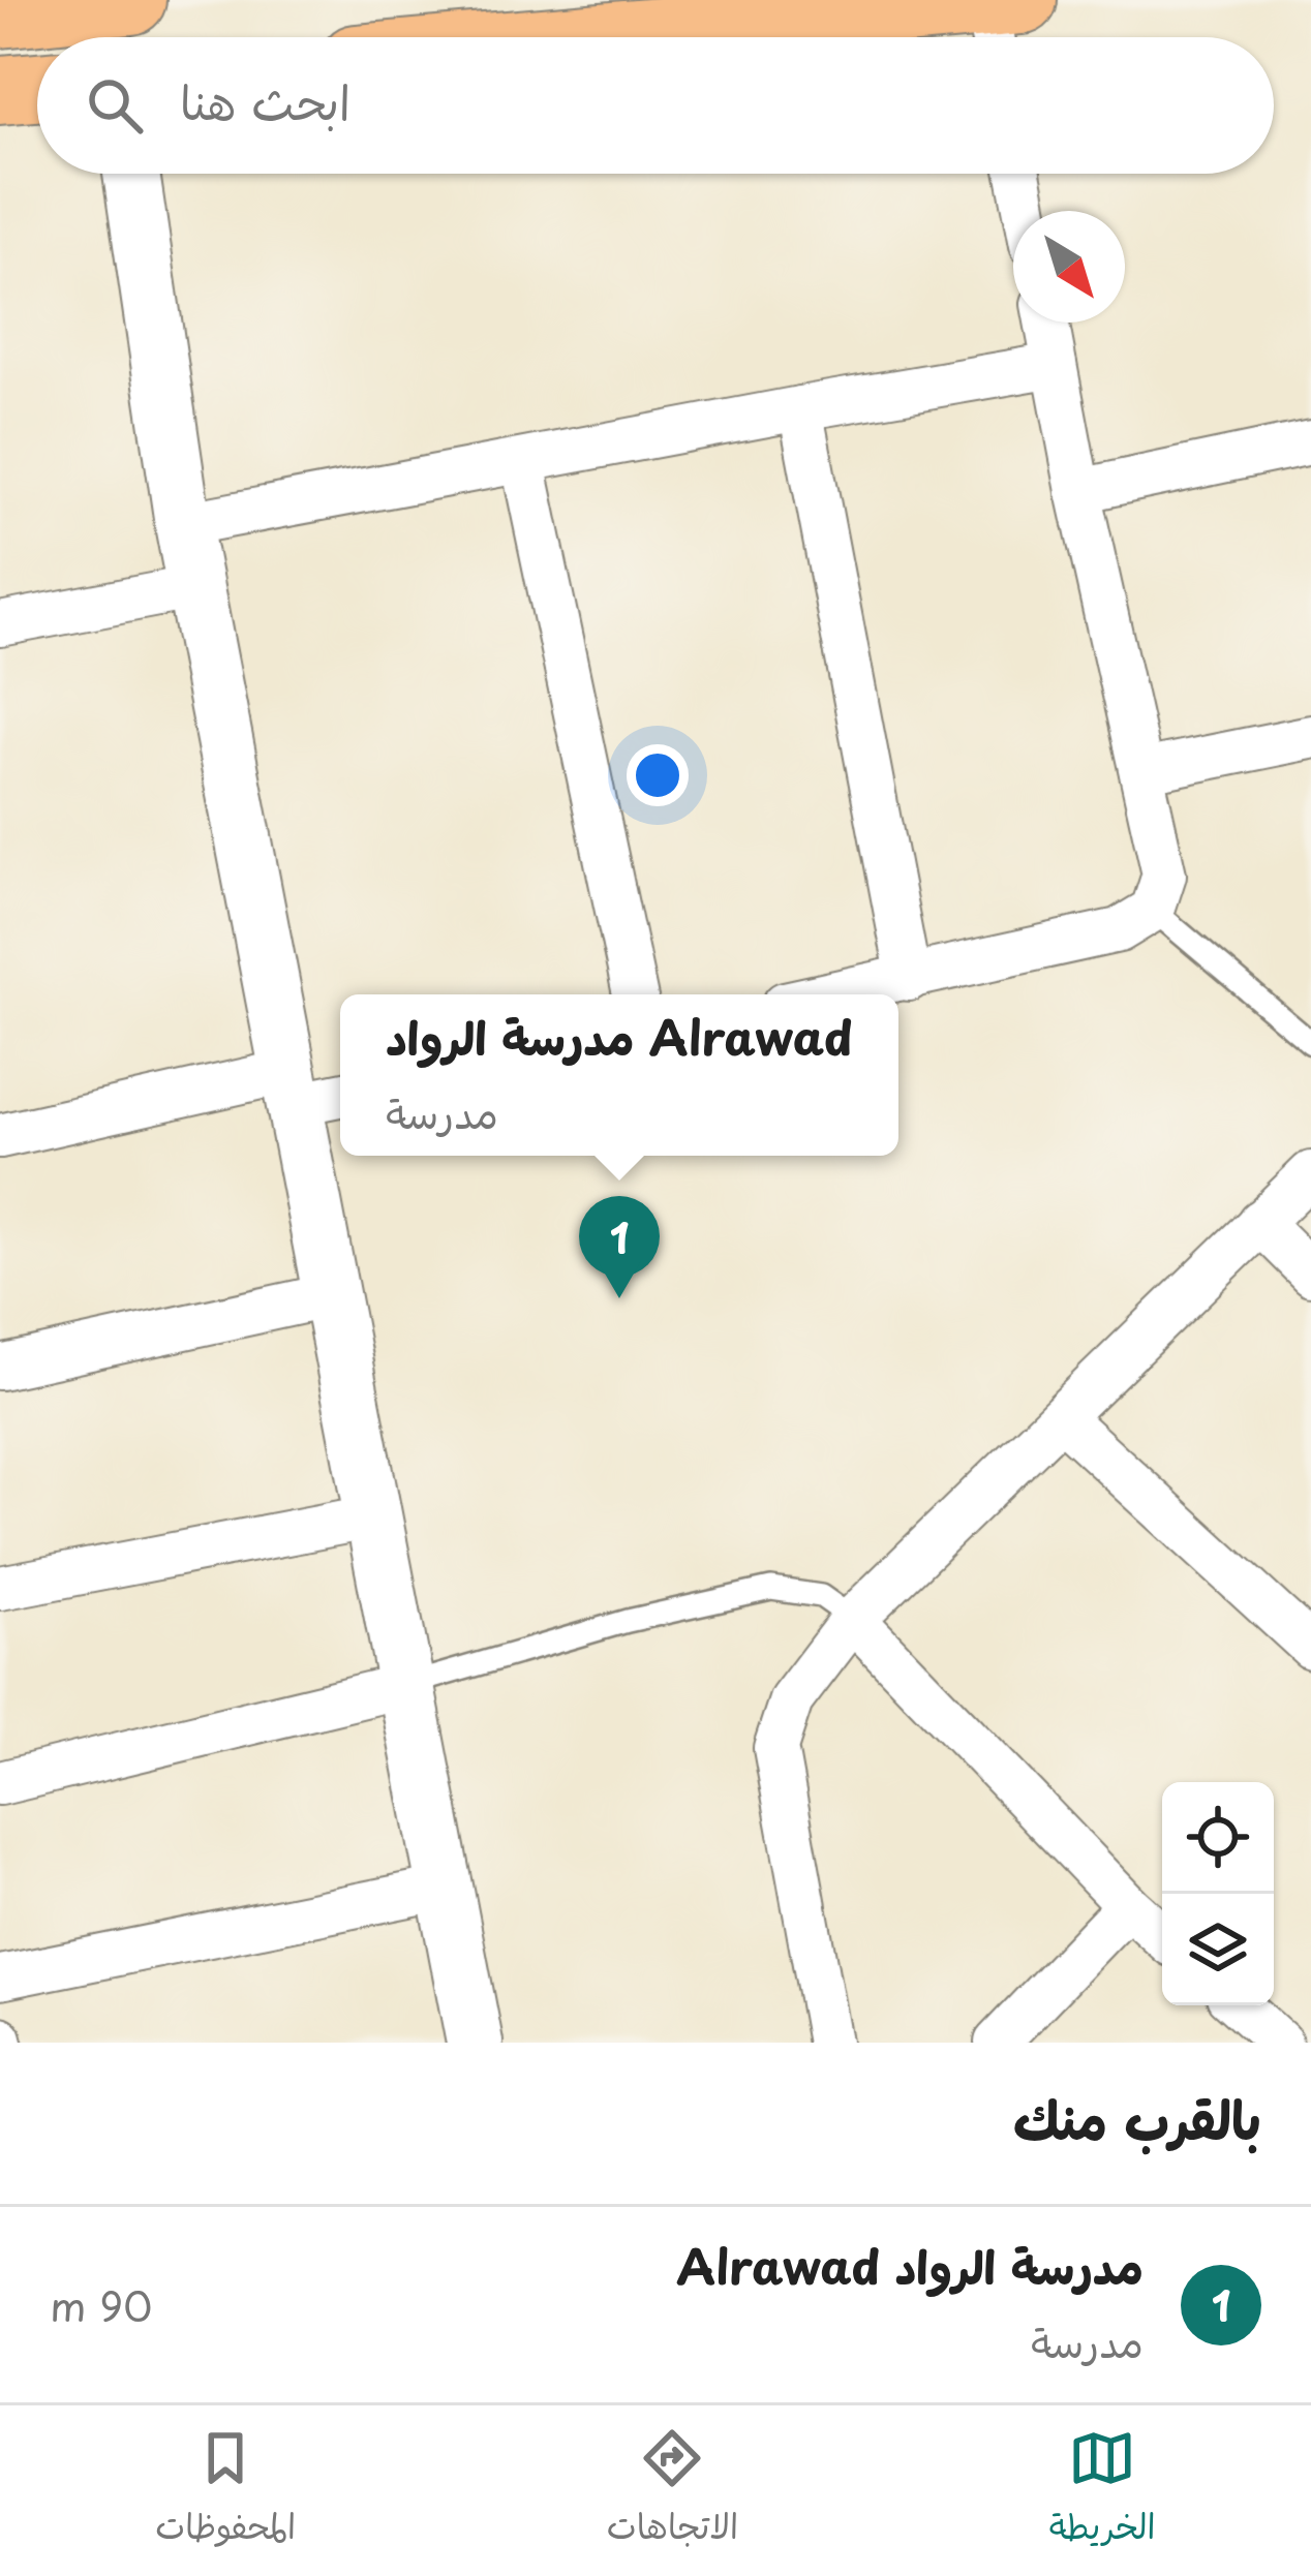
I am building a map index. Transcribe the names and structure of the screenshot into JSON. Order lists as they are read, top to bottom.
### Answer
{
  "north": "bottom right",
  "page": {
    "search": "ابحث هنا",
    "popup": ["مدرسة الرواد Alrawad", "مدرسة"],
    "pins": "1",
    "heading": "بالقرب منك",
    "list": [
      {
        "mark": "1",
        "name": "مدرسة الرواد Alrawad",
        "note": "مدرسة",
        "value": "90 m"
      }
    ],
    "nav": ["الخريطة", "الاتجاهات", "المحفوظات"]
  }
}
